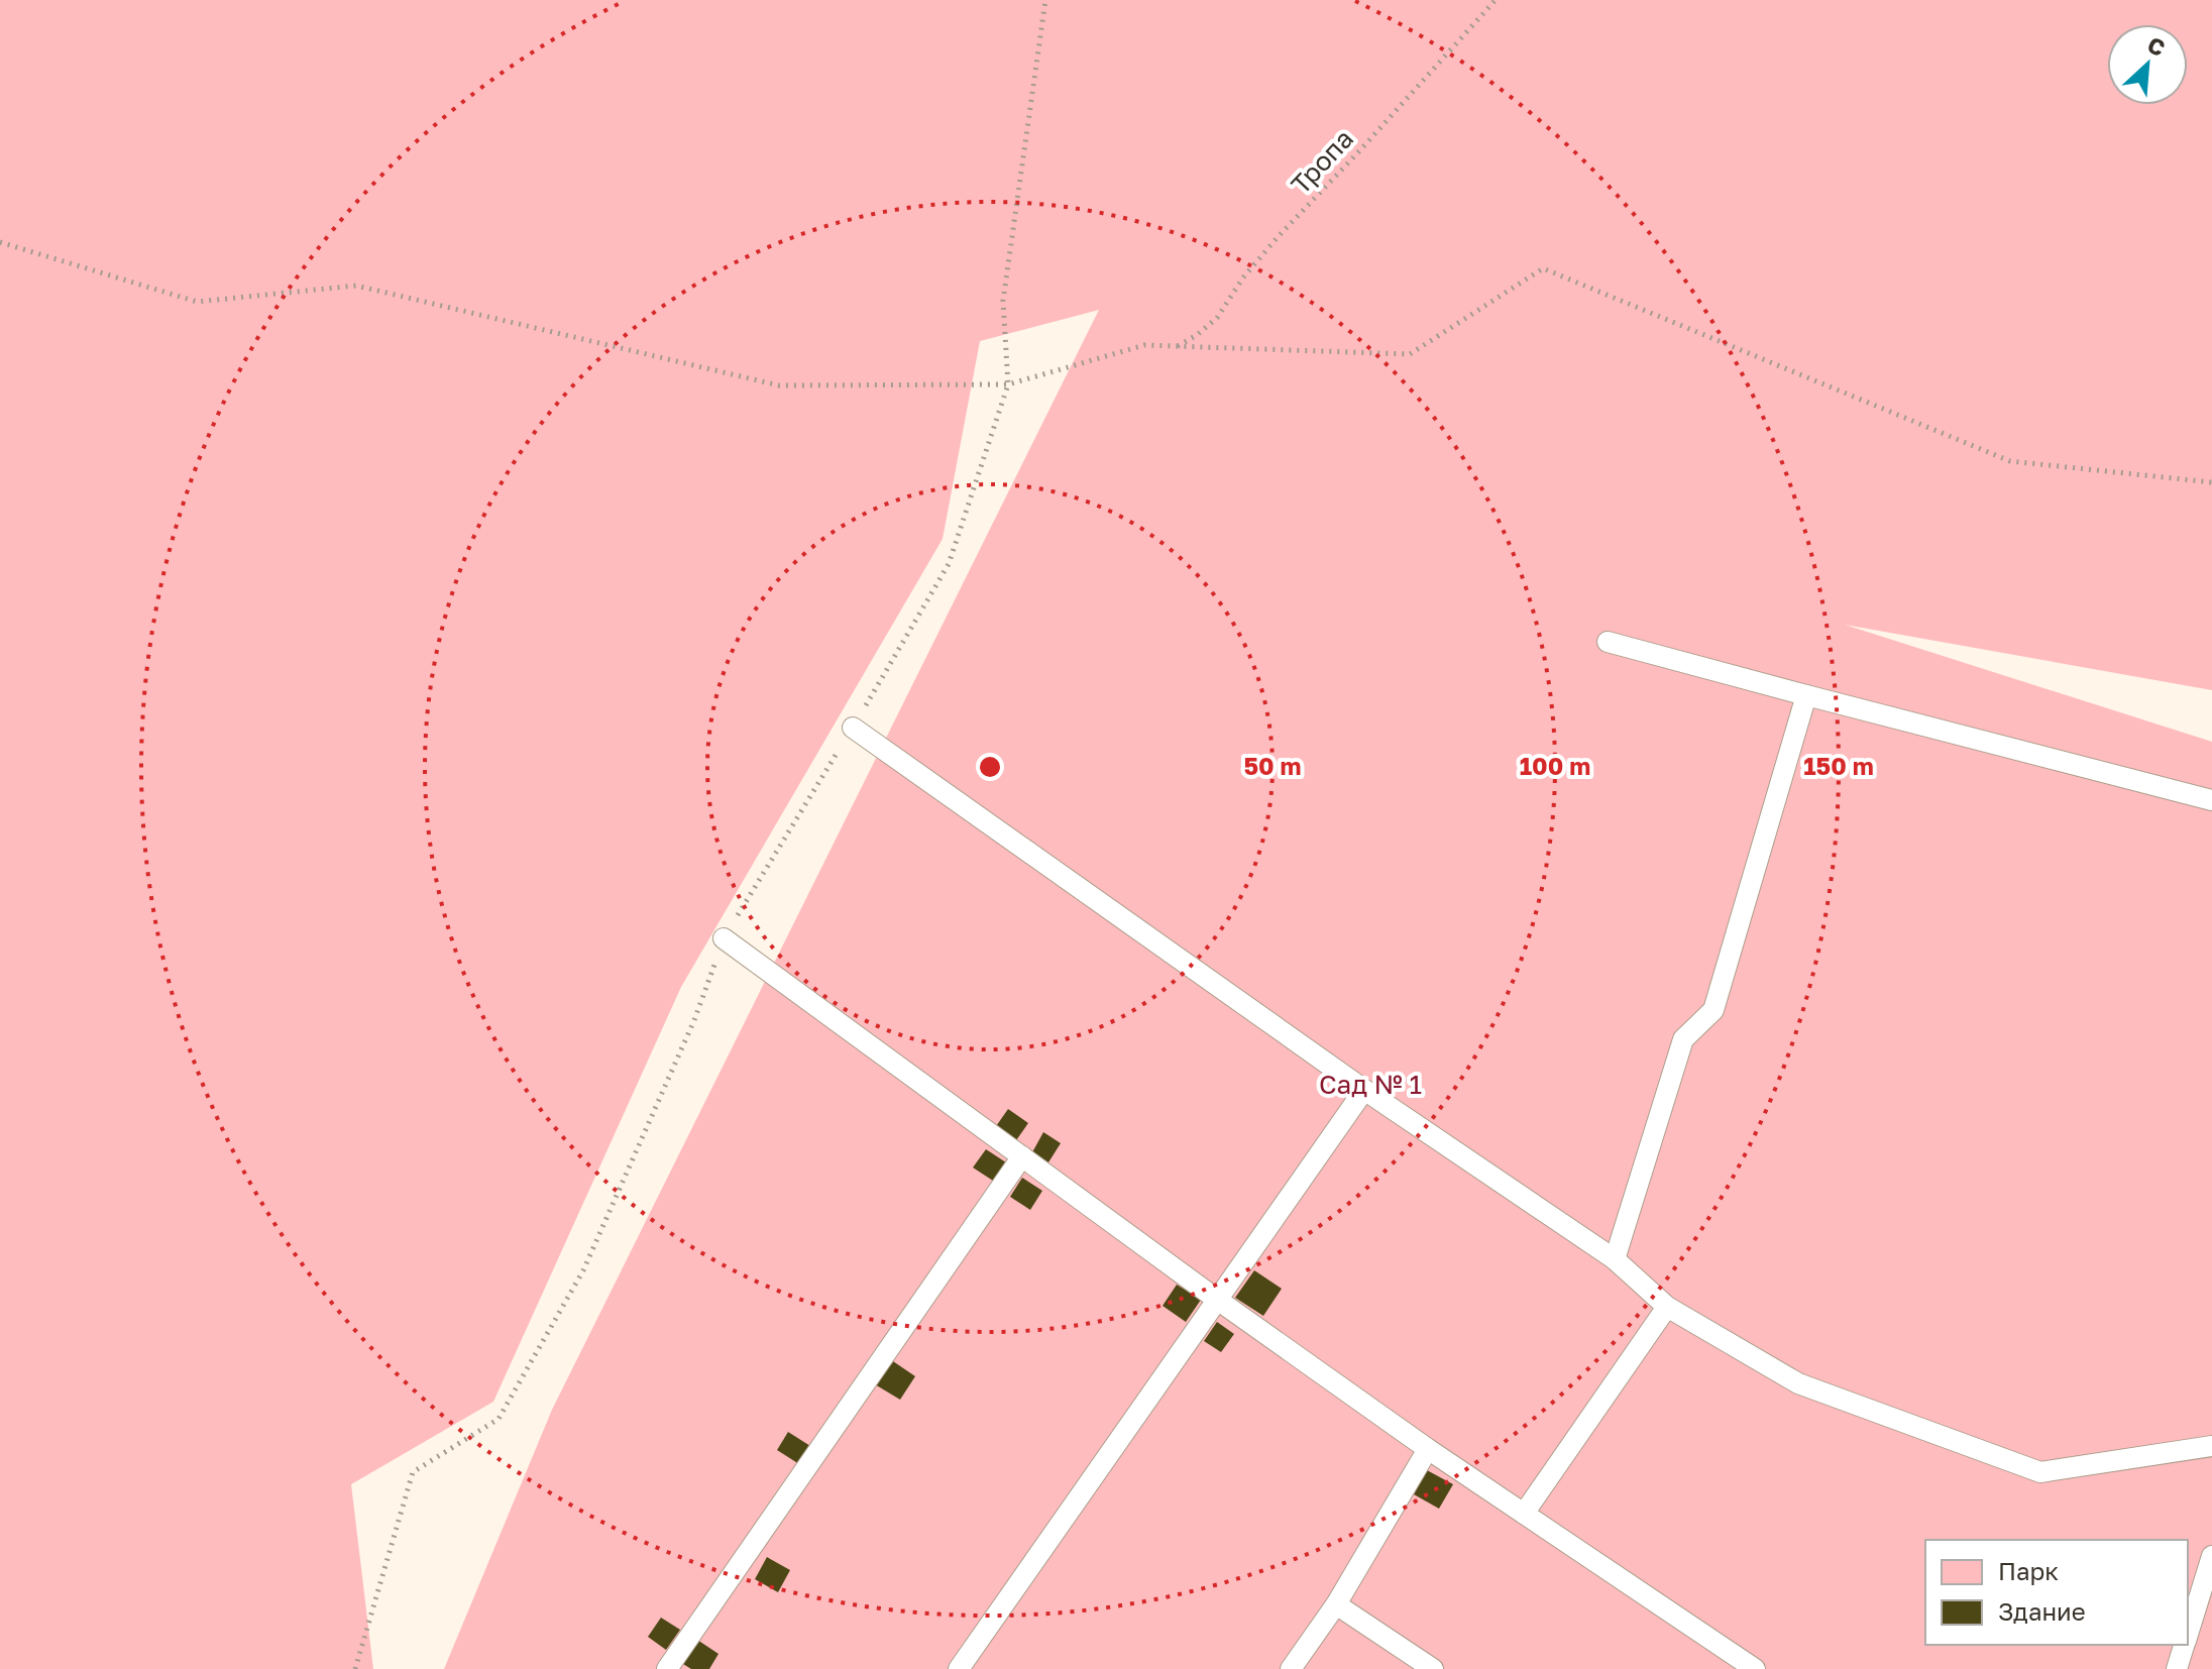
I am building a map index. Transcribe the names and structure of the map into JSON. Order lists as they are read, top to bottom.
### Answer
{
  "streets": {
    "path": ["Тропа"]
  },
  "parks": ["Сад № 1"],
  "legend": ["Парк", "Здание"],
  "north": "top right",
  "rings": ["50 m", "100 m", "150 m"]
}
